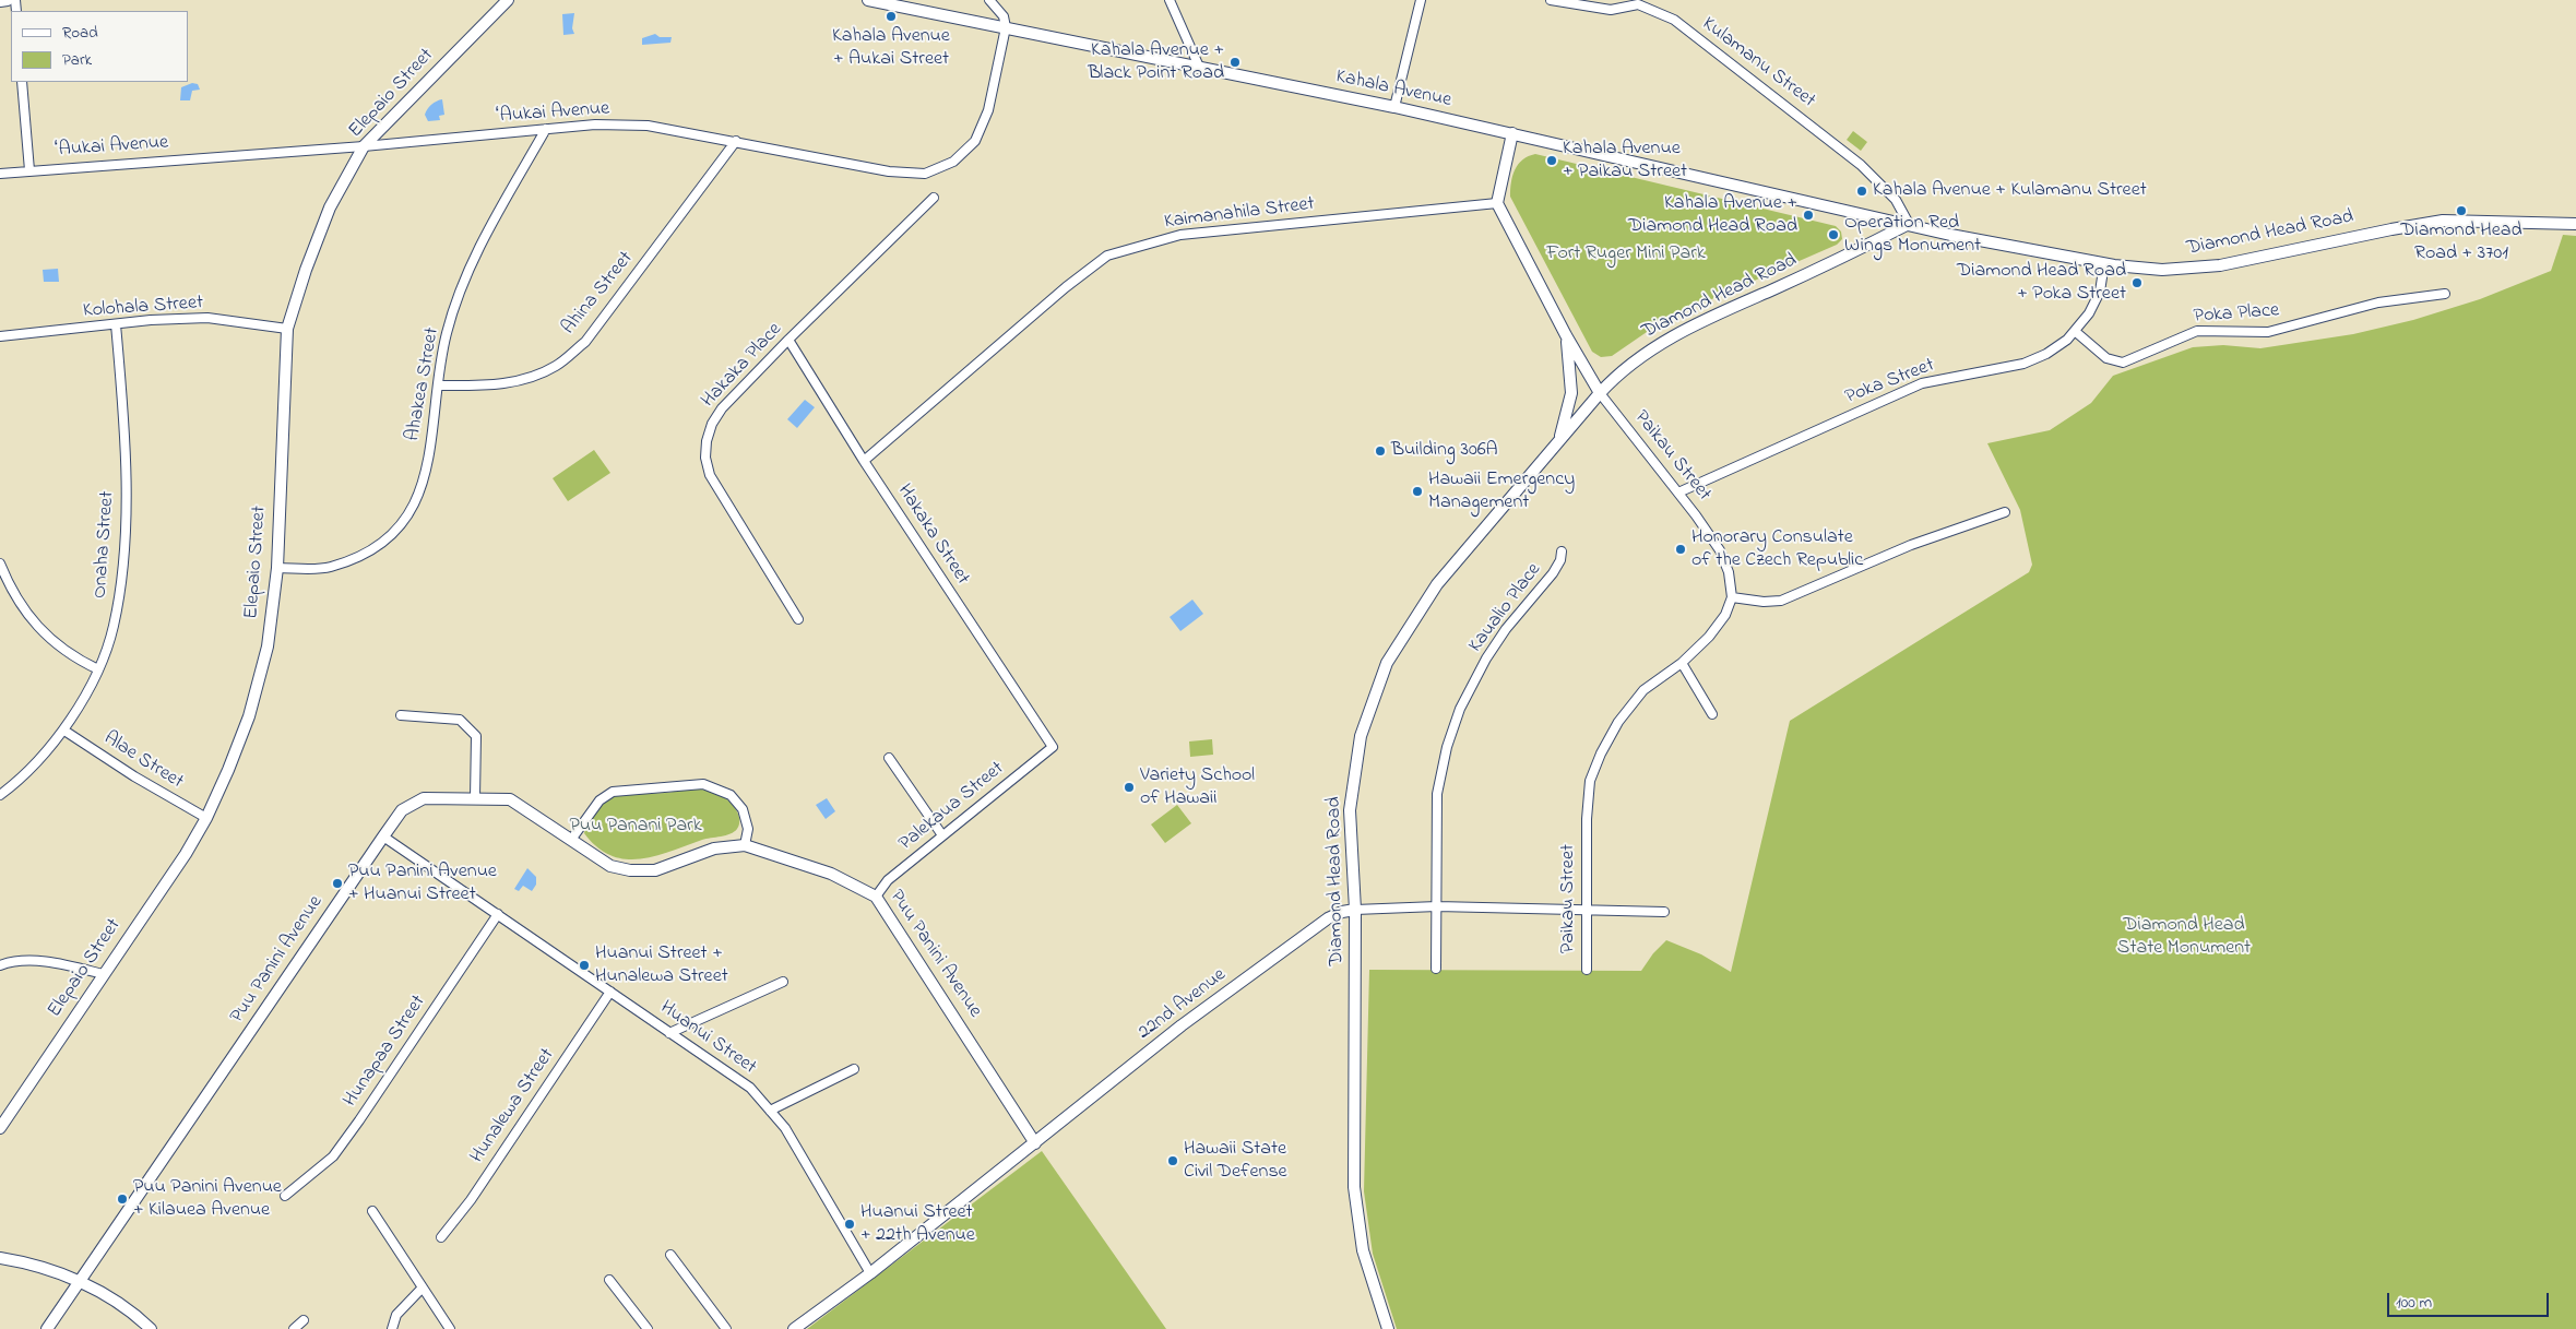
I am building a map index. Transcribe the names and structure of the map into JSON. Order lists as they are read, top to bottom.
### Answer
{
  "streets": {
    "street": [
      "Kulamanu Street",
      "Kahala Avenue",
      "Elepaio Street",
      "ʻAukai Avenue",
      "Kaimanahila Street",
      "Diamond Head Road",
      "Ahina Street",
      "Kolohala Street",
      "Poka Place",
      "Hakaka Place",
      "Poka Street",
      "Ahakea Street",
      "Paikau Street",
      "Hakaka Street",
      "Onaha Street",
      "Kaualio Place",
      "Alae Street",
      "Palekaua Street",
      "Puu Panini Avenue",
      "22nd Avenue",
      "Huanui Street",
      "Hunapaa Street",
      "Hunalewa Street"
    ]
  },
  "crossings": [
    ["Kulamanu Street", "Kahala Avenue"],
    ["Kulamanu Street", "Diamond Head Road"],
    ["Kahala Avenue", "ʻAukai Avenue"],
    ["Kahala Avenue", "Diamond Head Road"],
    ["Elepaio Street", "ʻAukai Avenue"],
    ["Elepaio Street", "Kolohala Street"],
    ["Elepaio Street", "Ahakea Street"],
    ["Elepaio Street", "Alae Street"],
    ["ʻAukai Avenue", "Ahina Street"],
    ["ʻAukai Avenue", "Ahakea Street"],
    ["Kaimanahila Street", "Paikau Street"],
    ["Kaimanahila Street", "Hakaka Street"],
    ["Diamond Head Road", "Poka Street"],
    ["Diamond Head Road", "Paikau Street"],
    ["Diamond Head Road", "22nd Avenue"],
    ["Ahina Street", "Ahakea Street"],
    ["Kolohala Street", "Onaha Street"],
    ["Poka Place", "Poka Street"],
    ["Hakaka Place", "Hakaka Street"],
    ["Poka Street", "Paikau Street"],
    ["Paikau Street", "22nd Avenue"],
    ["Hakaka Street", "Palekaua Street"],
    ["Onaha Street", "Alae Street"],
    ["Kaualio Place", "22nd Avenue"],
    ["Palekaua Street", "Puu Panini Avenue"],
    ["Puu Panini Avenue", "22nd Avenue"],
    ["Puu Panini Avenue", "Huanui Street"],
    ["22nd Avenue", "Huanui Street"],
    ["Huanui Street", "Hunapaa Street"],
    ["Huanui Street", "Hunalewa Street"]
  ],
  "parks": ["Fort Ruger Mini Park", "Puu Panani Park", "Diamond Head State Monument"],
  "places": [
    "Kahala Avenue + Aukai Street",
    "Kahala Avenue + Black Point Road",
    "Kahala Avenue + Paikau Street",
    "Kahala Avenue + Kulamanu Street",
    "Diamond Head Road + 3701",
    "Kahala Avenue + Diamond Head Road",
    "Operation Red Wings Monument",
    "Diamond Head Road + Poka Street",
    "Building 306A",
    "Hawaii Emergency Management",
    "Honorary Consulate of the Czech Republic",
    "Variety School of Hawaii",
    "Puu Panini Avenue + Huanui Street",
    "Huanui Street + Hunalewa Street",
    "Hawaii State Civil Defense",
    "Puu Panini Avenue + Kilauea Avenue",
    "Huanui Street + 22th Avenue"
  ],
  "legend": ["Road", "Park"],
  "scale_bar": "100 m"
}
